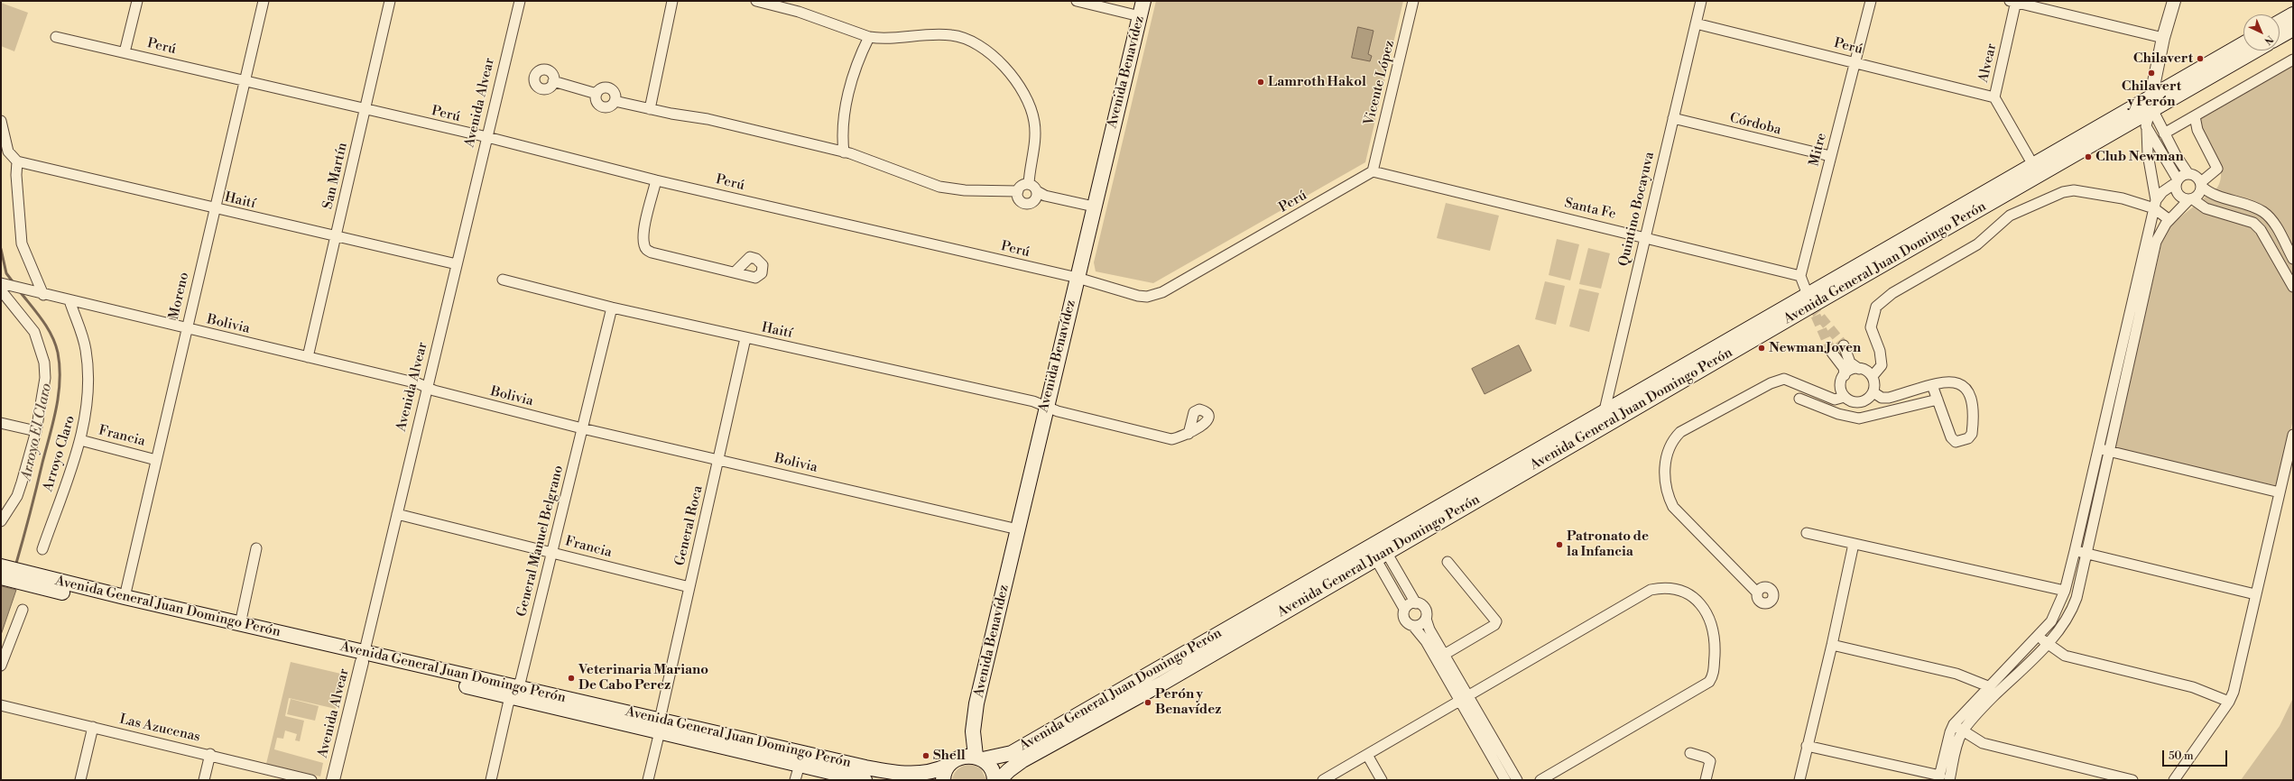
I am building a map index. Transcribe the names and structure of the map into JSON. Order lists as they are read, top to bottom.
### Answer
{
  "streets": {
    "main road": ["Avenida Benavídez", "Avenida General Juan Domingo Perón"],
    "street": [
      "Perú",
      "Alvear",
      "Vicente López",
      "Avenida Alvear",
      "Córdoba",
      "Mitre",
      "San Martín",
      "Haití",
      "Santa Fe",
      "Quintino Bocayuva",
      "Moreno",
      "Bolivia",
      "Francia",
      "Arroyo Claro",
      "General Roca",
      "General Manuel Belgrano",
      "Las Azucenas"
    ]
  },
  "crossings": [
    ["Perú", "Alvear"],
    ["Perú", "Avenida Benavídez"],
    ["Perú", "Vicente López"],
    ["Perú", "Avenida Alvear"],
    ["Perú", "Mitre"],
    ["Perú", "San Martín"],
    ["Perú", "Santa Fe"],
    ["Perú", "Quintino Bocayuva"],
    ["Perú", "Moreno"],
    ["Alvear", "Avenida General Juan Domingo Perón"],
    ["Avenida Benavídez", "Haití"],
    ["Avenida Benavídez", "Avenida General Juan Domingo Perón"],
    ["Avenida Benavídez", "Bolivia"],
    ["Vicente López", "Santa Fe"],
    ["Avenida Alvear", "Haití"],
    ["Avenida Alvear", "Avenida General Juan Domingo Perón"],
    ["Avenida Alvear", "Bolivia"],
    ["Avenida Alvear", "Francia"],
    ["Córdoba", "Mitre"],
    ["Córdoba", "Quintino Bocayuva"],
    ["Mitre", "Santa Fe"],
    ["San Martín", "Haití"],
    ["San Martín", "Bolivia"],
    ["Haití", "Moreno"],
    ["Haití", "General Roca"],
    ["Haití", "General Manuel Belgrano"],
    ["Santa Fe", "Quintino Bocayuva"],
    ["Quintino Bocayuva", "Avenida General Juan Domingo Perón"],
    ["Avenida General Juan Domingo Perón", "Moreno"],
    ["Avenida General Juan Domingo Perón", "General Roca"],
    ["Avenida General Juan Domingo Perón", "General Manuel Belgrano"],
    ["Moreno", "Bolivia"],
    ["Moreno", "Francia"],
    ["Bolivia", "Arroyo Claro"],
    ["Bolivia", "General Roca"],
    ["Bolivia", "General Manuel Belgrano"],
    ["Francia", "Arroyo Claro"],
    ["Francia", "General Roca"],
    ["Francia", "General Manuel Belgrano"]
  ],
  "water": ["Arroyo El Claro"],
  "places": [
    "Chilavert",
    "Chilavert y Perón",
    "Lamroth Hakol",
    "Club Newman",
    "Newman Joven",
    "Patronato de la Infancia",
    "Veterinaria Mariano De Cabo Perez",
    "Perón y Benavídez",
    "Shell"
  ],
  "scale_bar": "50 m",
  "north": "bottom right"
}
